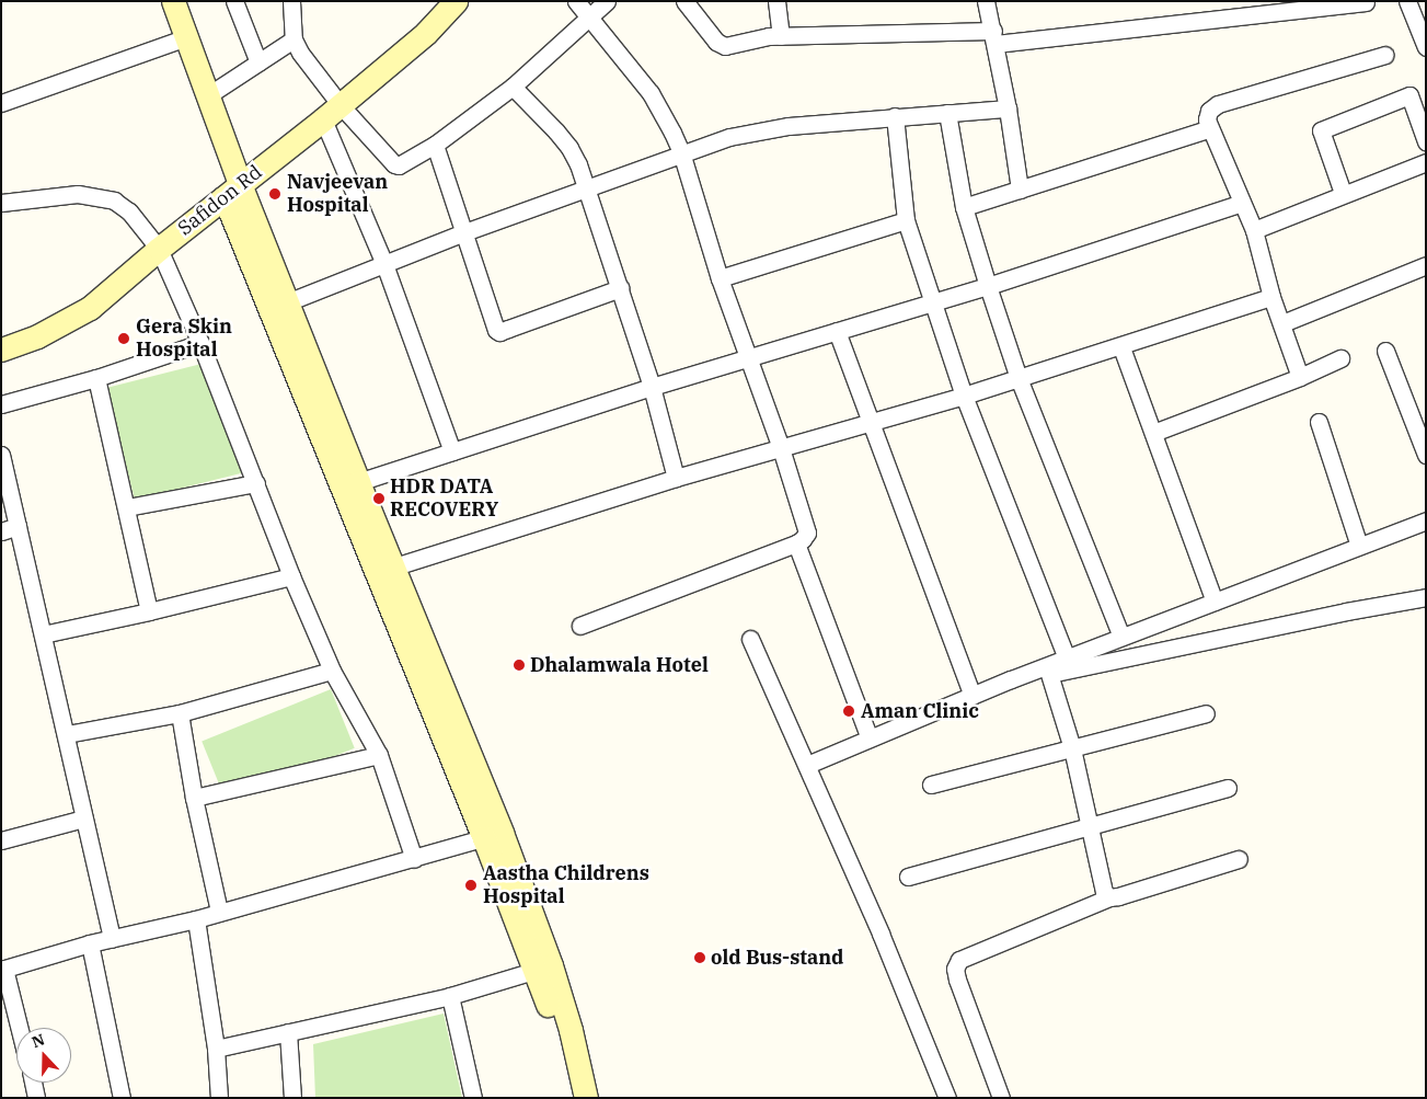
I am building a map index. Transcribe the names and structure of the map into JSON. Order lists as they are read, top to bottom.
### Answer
{
  "streets": {
    "street": ["Safidon Rd"]
  },
  "places": [
    "Navjeevan Hospital",
    "Gera Skin Hospital",
    "HDR DATA RECOVERY",
    "Dhalamwala Hotel",
    "Aman Clinic",
    "Aastha Childrens Hospital",
    "old Bus-stand"
  ],
  "north": "top"
}
